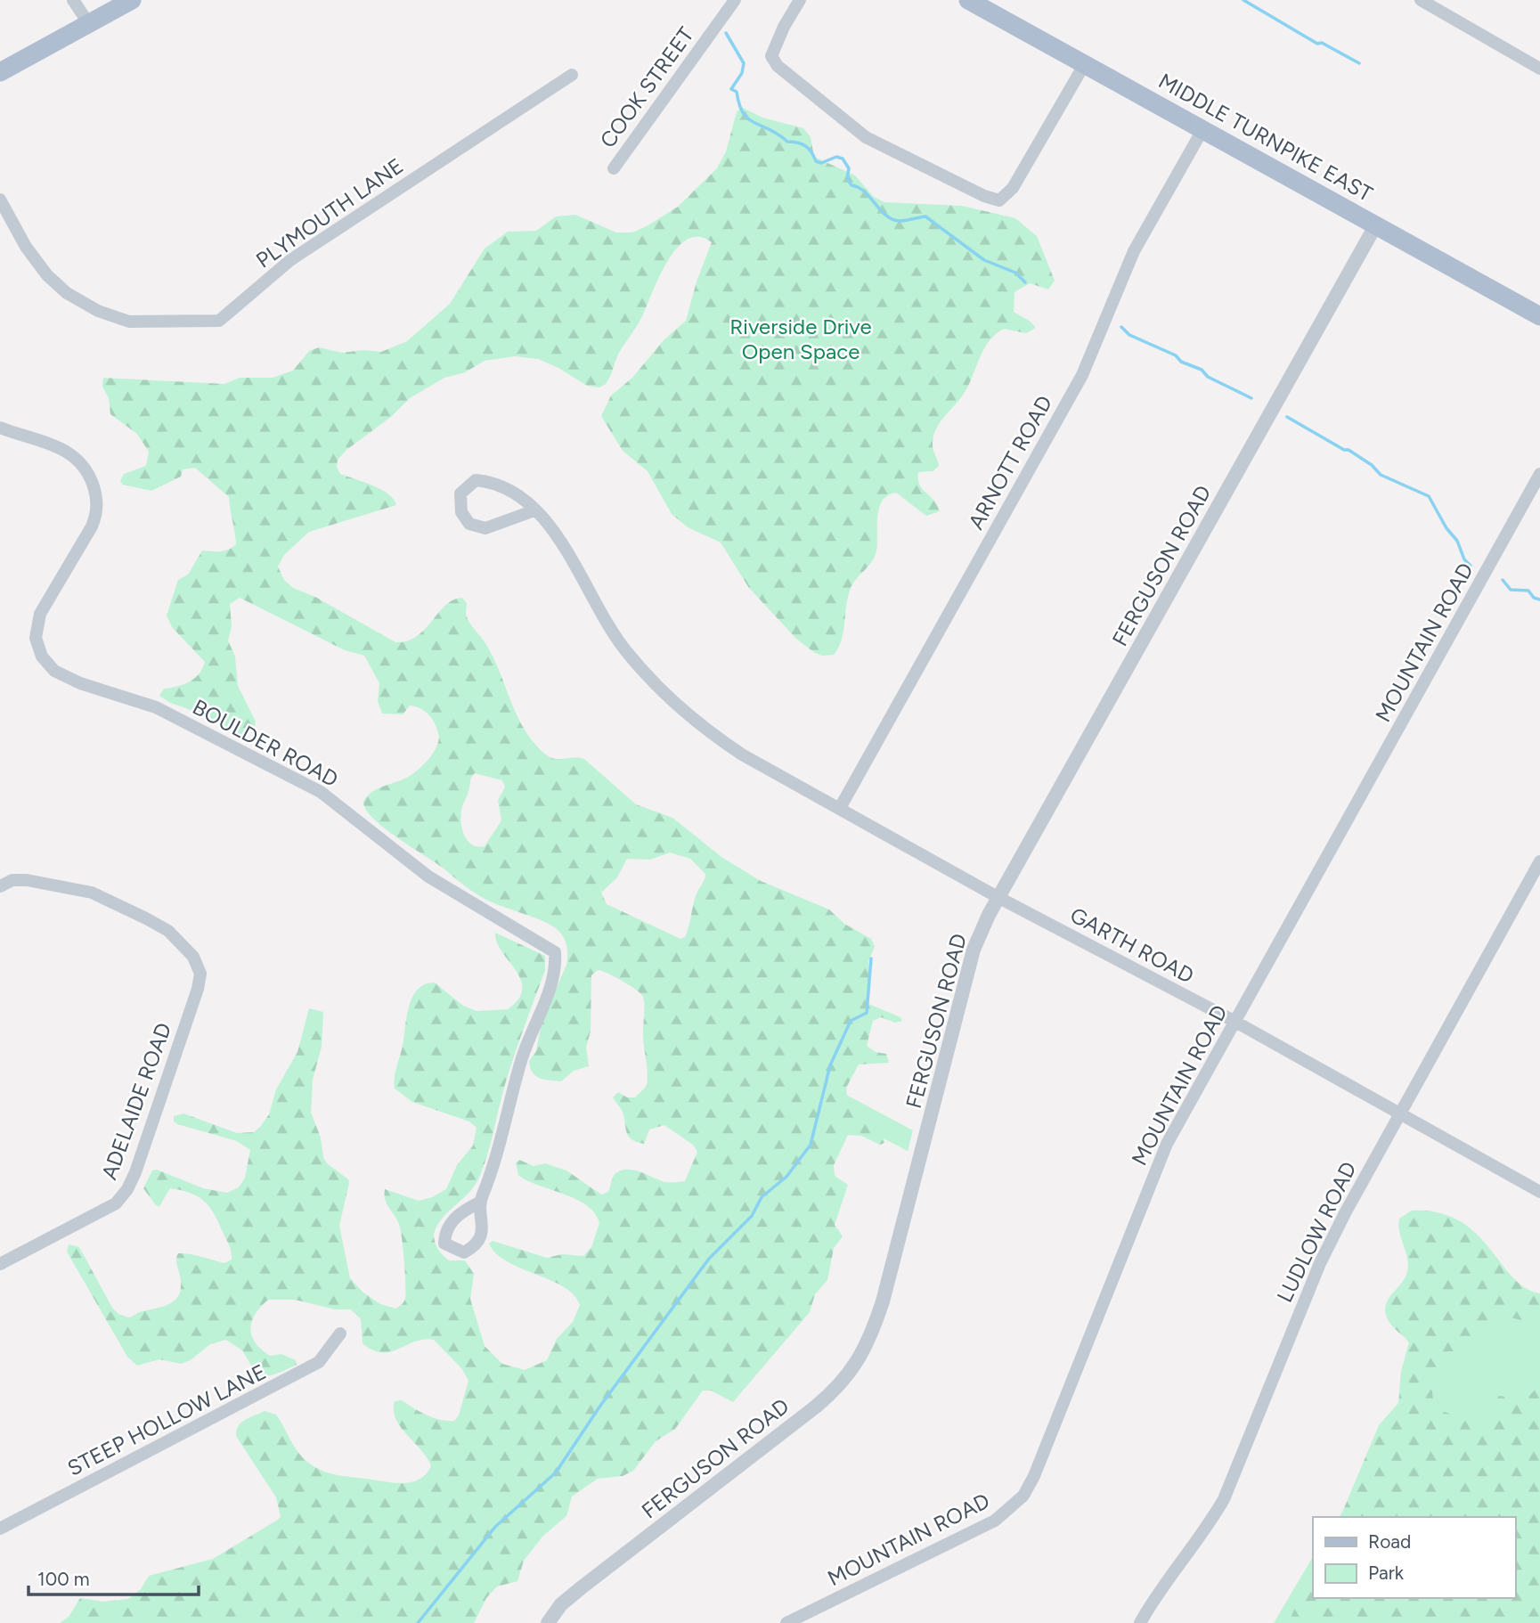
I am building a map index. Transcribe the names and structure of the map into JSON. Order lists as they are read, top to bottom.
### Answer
{
  "streets": {
    "main road": ["MIDDLE TURNPIKE EAST"],
    "street": [
      "COOK STREET",
      "PLYMOUTH LANE",
      "ARNOTT ROAD",
      "FERGUSON ROAD",
      "MOUNTAIN ROAD",
      "BOULDER ROAD",
      "GARTH ROAD",
      "ADELAIDE ROAD",
      "LUDLOW ROAD",
      "STEEP HOLLOW LANE"
    ]
  },
  "crossings": [
    ["MIDDLE TURNPIKE EAST", "ARNOTT ROAD"],
    ["MIDDLE TURNPIKE EAST", "FERGUSON ROAD"],
    ["ARNOTT ROAD", "GARTH ROAD"],
    ["FERGUSON ROAD", "GARTH ROAD"],
    ["MOUNTAIN ROAD", "GARTH ROAD"],
    ["GARTH ROAD", "LUDLOW ROAD"]
  ],
  "parks": ["Riverside Drive Open Space"],
  "legend": ["Road", "Park"],
  "scale_bar": "100 m"
}
